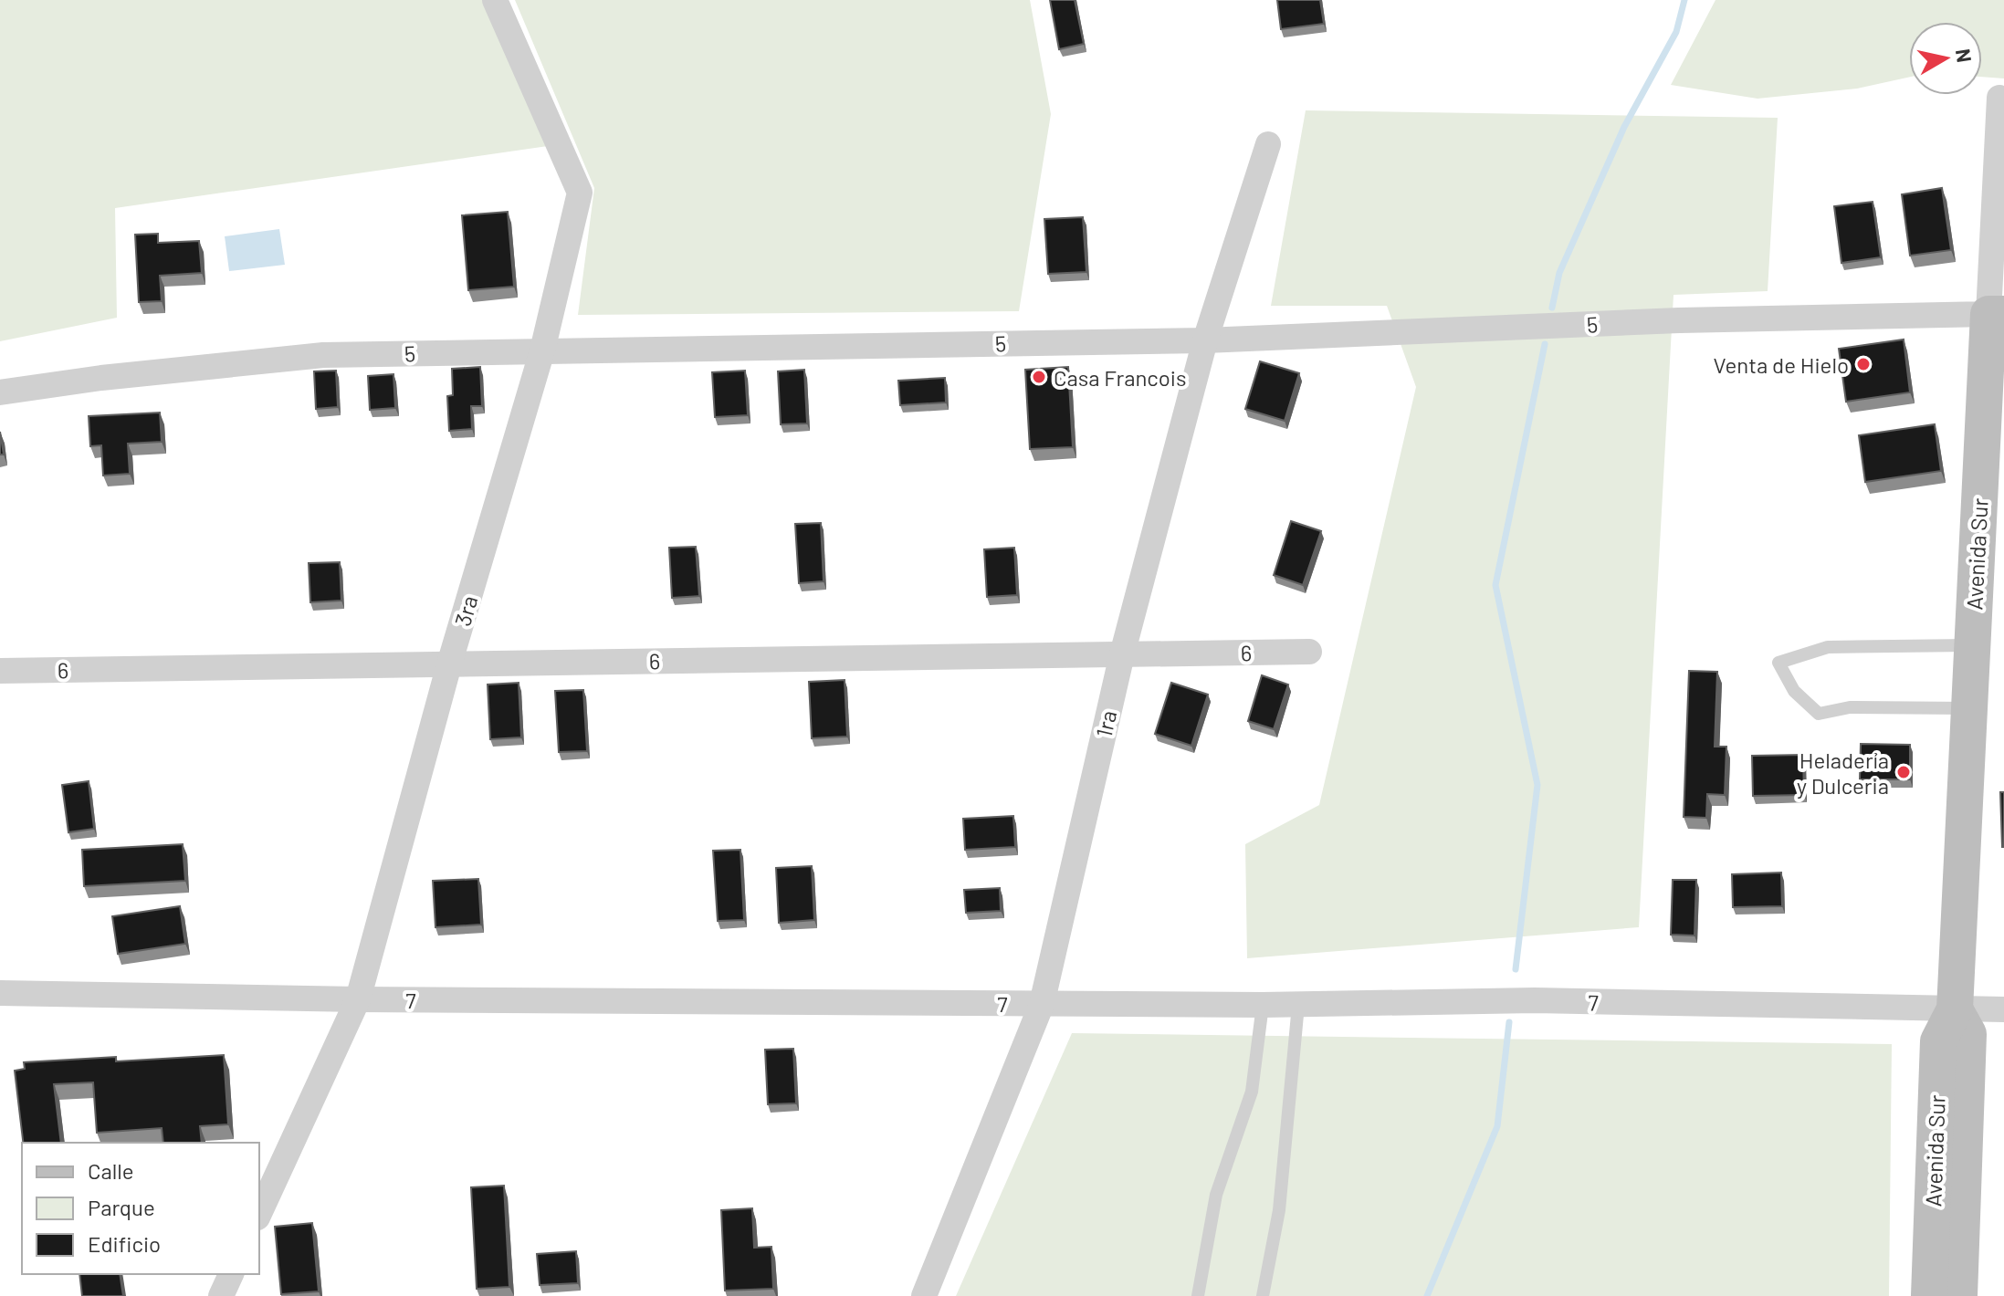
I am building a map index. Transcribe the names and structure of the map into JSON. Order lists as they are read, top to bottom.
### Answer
{
  "streets": {
    "street": [
      "5",
      "Avenida Sur",
      "3ra",
      "6",
      "1ra",
      "7"
    ]
  },
  "crossings": [
    ["5", "Avenida Sur"],
    ["5", "3ra"],
    ["5", "1ra"],
    ["Avenida Sur", "7"],
    ["3ra", "6"],
    ["3ra", "7"],
    ["6", "1ra"],
    ["1ra", "7"]
  ],
  "places": ["Venta de Hielo", "Casa Francois", "Heladería y Dulceria"],
  "legend": ["Calle", "Parque", "Edificio"],
  "north": "right"
}
